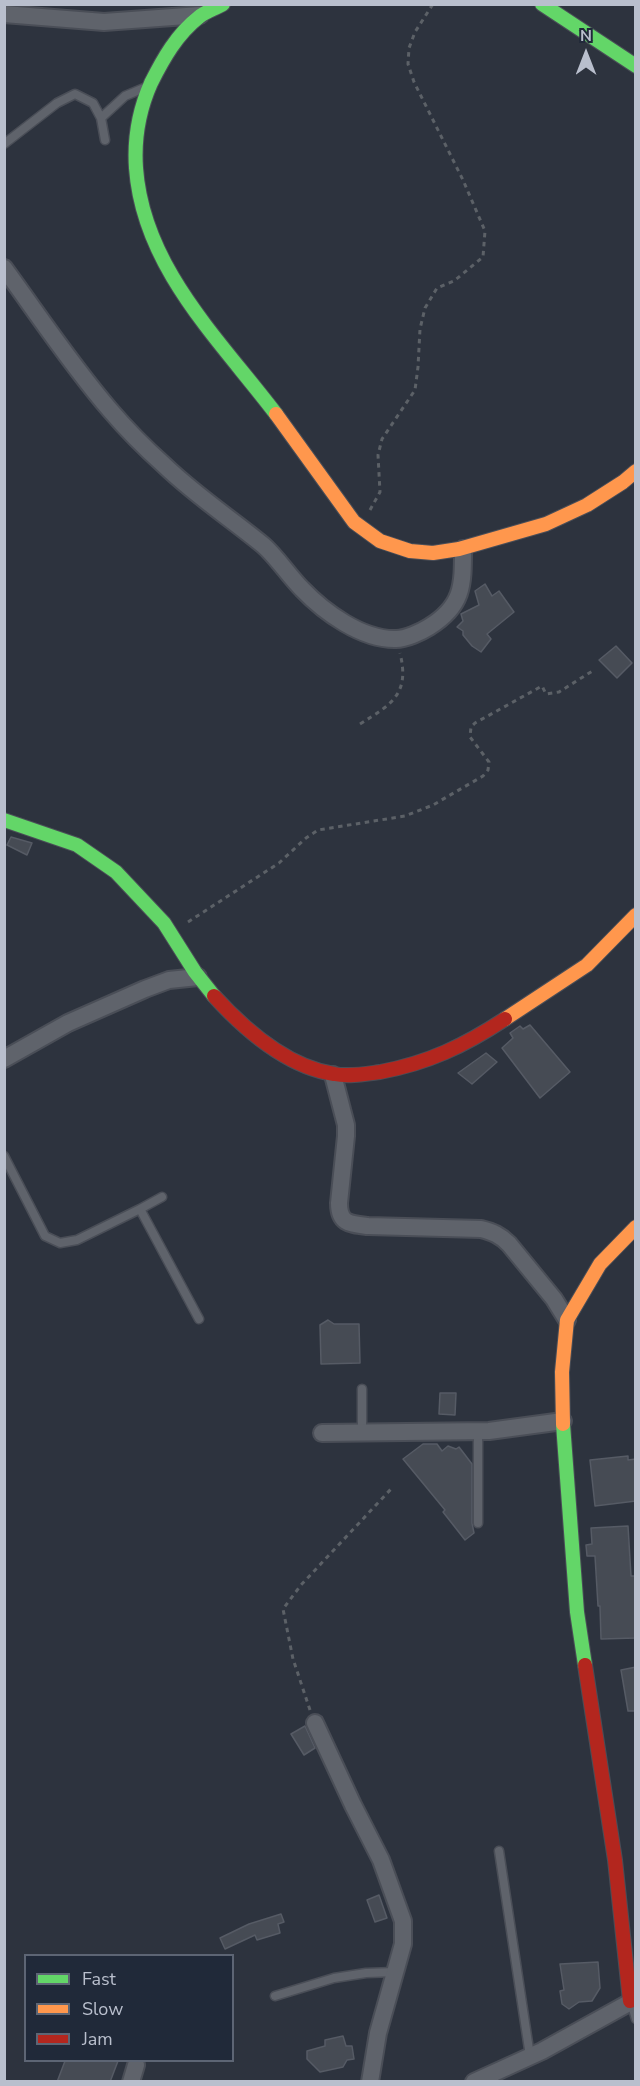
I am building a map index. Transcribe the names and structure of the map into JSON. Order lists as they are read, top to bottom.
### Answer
{
  "legend": ["Fast", "Slow", "Jam"],
  "north": "top"
}
